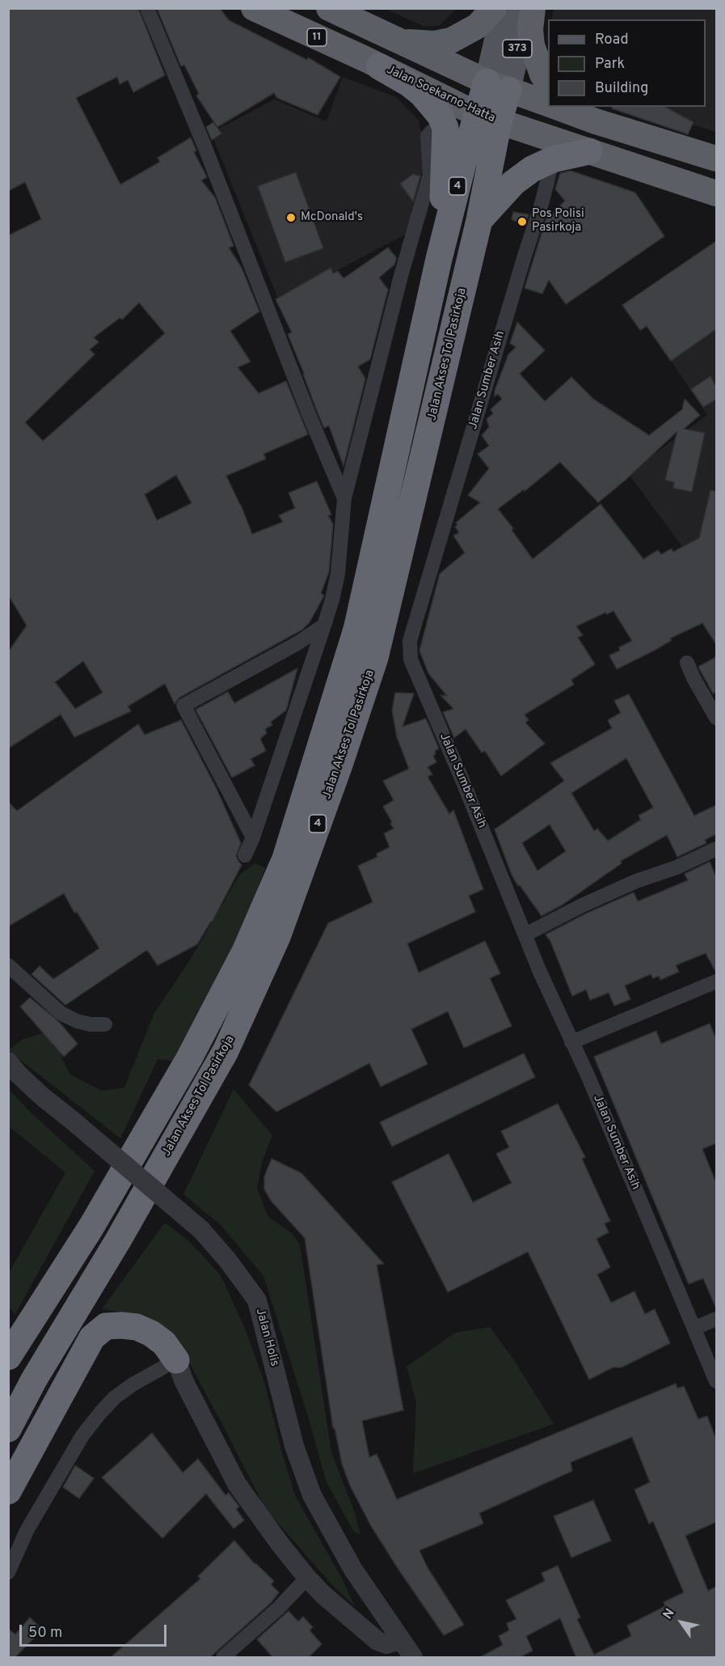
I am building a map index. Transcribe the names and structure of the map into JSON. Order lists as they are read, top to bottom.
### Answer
{
  "streets": {
    "highway": [
      "11",
      "Jalan Soekarno-Hatta",
      "4",
      "Jalan Akses Tol Pasirkoja"
    ],
    "main road": ["373"],
    "street": ["Jalan Sumber Asih", "Jalan Holis"]
  },
  "crossings": [
    ["373", "4"],
    ["Jalan Soekarno-Hatta", "4"],
    ["Jalan Soekarno-Hatta", "Jalan Akses Tol Pasirkoja"],
    ["4", "Jalan Akses Tol Pasirkoja"]
  ],
  "places": ["McDonald's", "Pos Polisi Pasirkoja"],
  "legend": ["Road", "Park", "Building"],
  "scale_bar": "50 m",
  "north": "top left"
}
